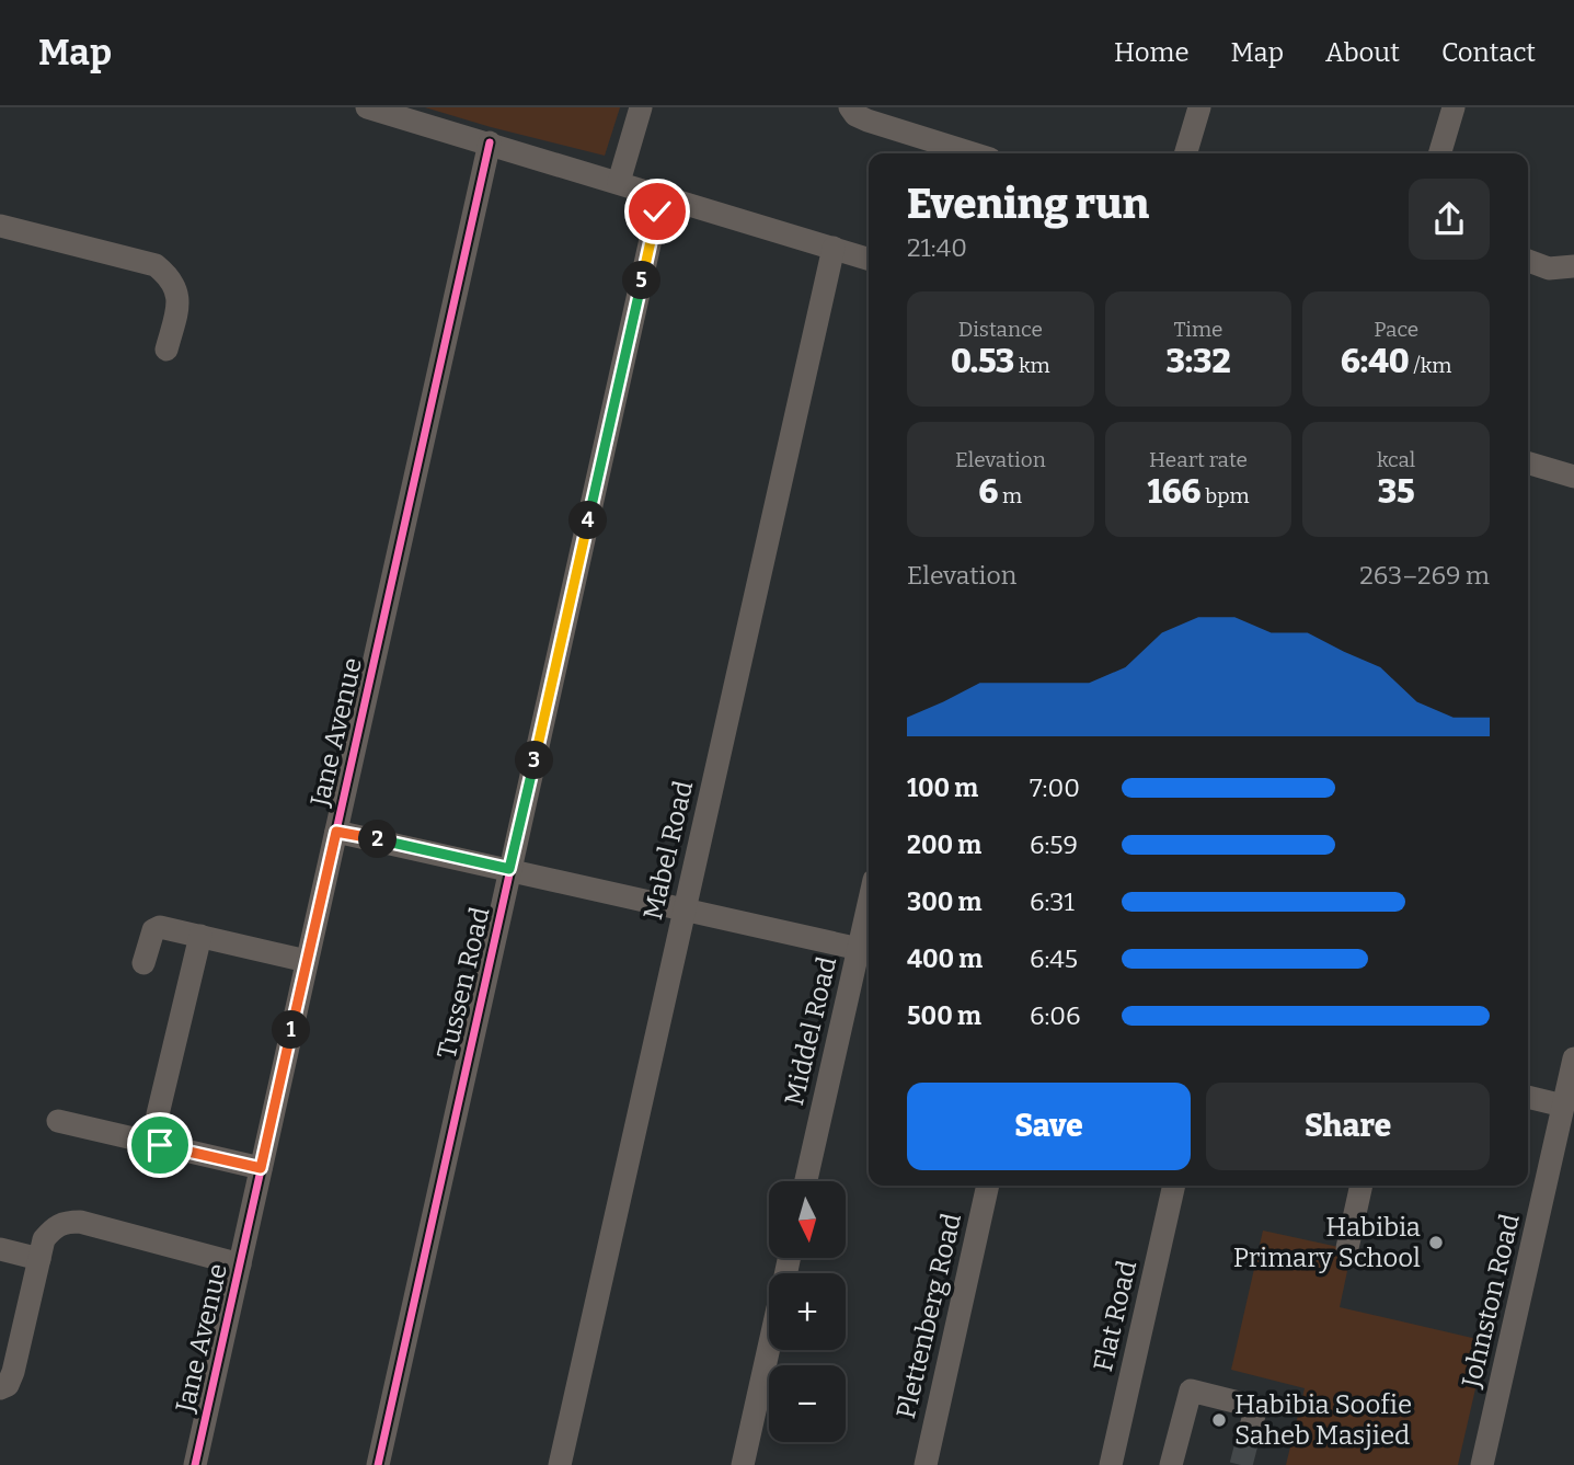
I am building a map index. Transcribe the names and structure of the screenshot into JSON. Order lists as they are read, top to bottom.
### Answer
{
  "streets": {
    "street": [
      "Jane Avenue",
      "Mabel Road",
      "Tussen Road",
      "Middel Road",
      "Johnston Road",
      "Plettenberg Road",
      "Flat Road"
    ]
  },
  "places": ["Habibia Primary School", "Habibia Soofie Saheb Masjied"],
  "north": "bottom",
  "page": {
    "header": "Map",
    "nav": [
      "Home",
      "Map",
      "About",
      "Contact"
    ],
    "heading": ["Evening run", "21:40"],
    "pins": [
      "5",
      "4",
      "3",
      "2",
      "1"
    ],
    "stats": [
      ["Distance", "0.53 km"],
      ["Time", "3:32"],
      ["Pace", "6:40 /km"],
      ["Elevation", "6 m"],
      ["Heart rate", "166 bpm"],
      ["kcal", "35"]
    ],
    "chart": ["Elevation", "263–269 m"],
    "list": [
      {
        "name": "100 m",
        "note": "7:00"
      },
      {
        "name": "200 m",
        "note": "6:59"
      },
      {
        "name": "300 m",
        "note": "6:31"
      },
      {
        "name": "400 m",
        "note": "6:45"
      },
      {
        "name": "500 m",
        "note": "6:06"
      }
    ],
    "buttons": ["Save", "Share"],
    "map_buttons": ["+", "−"]
  }
}
